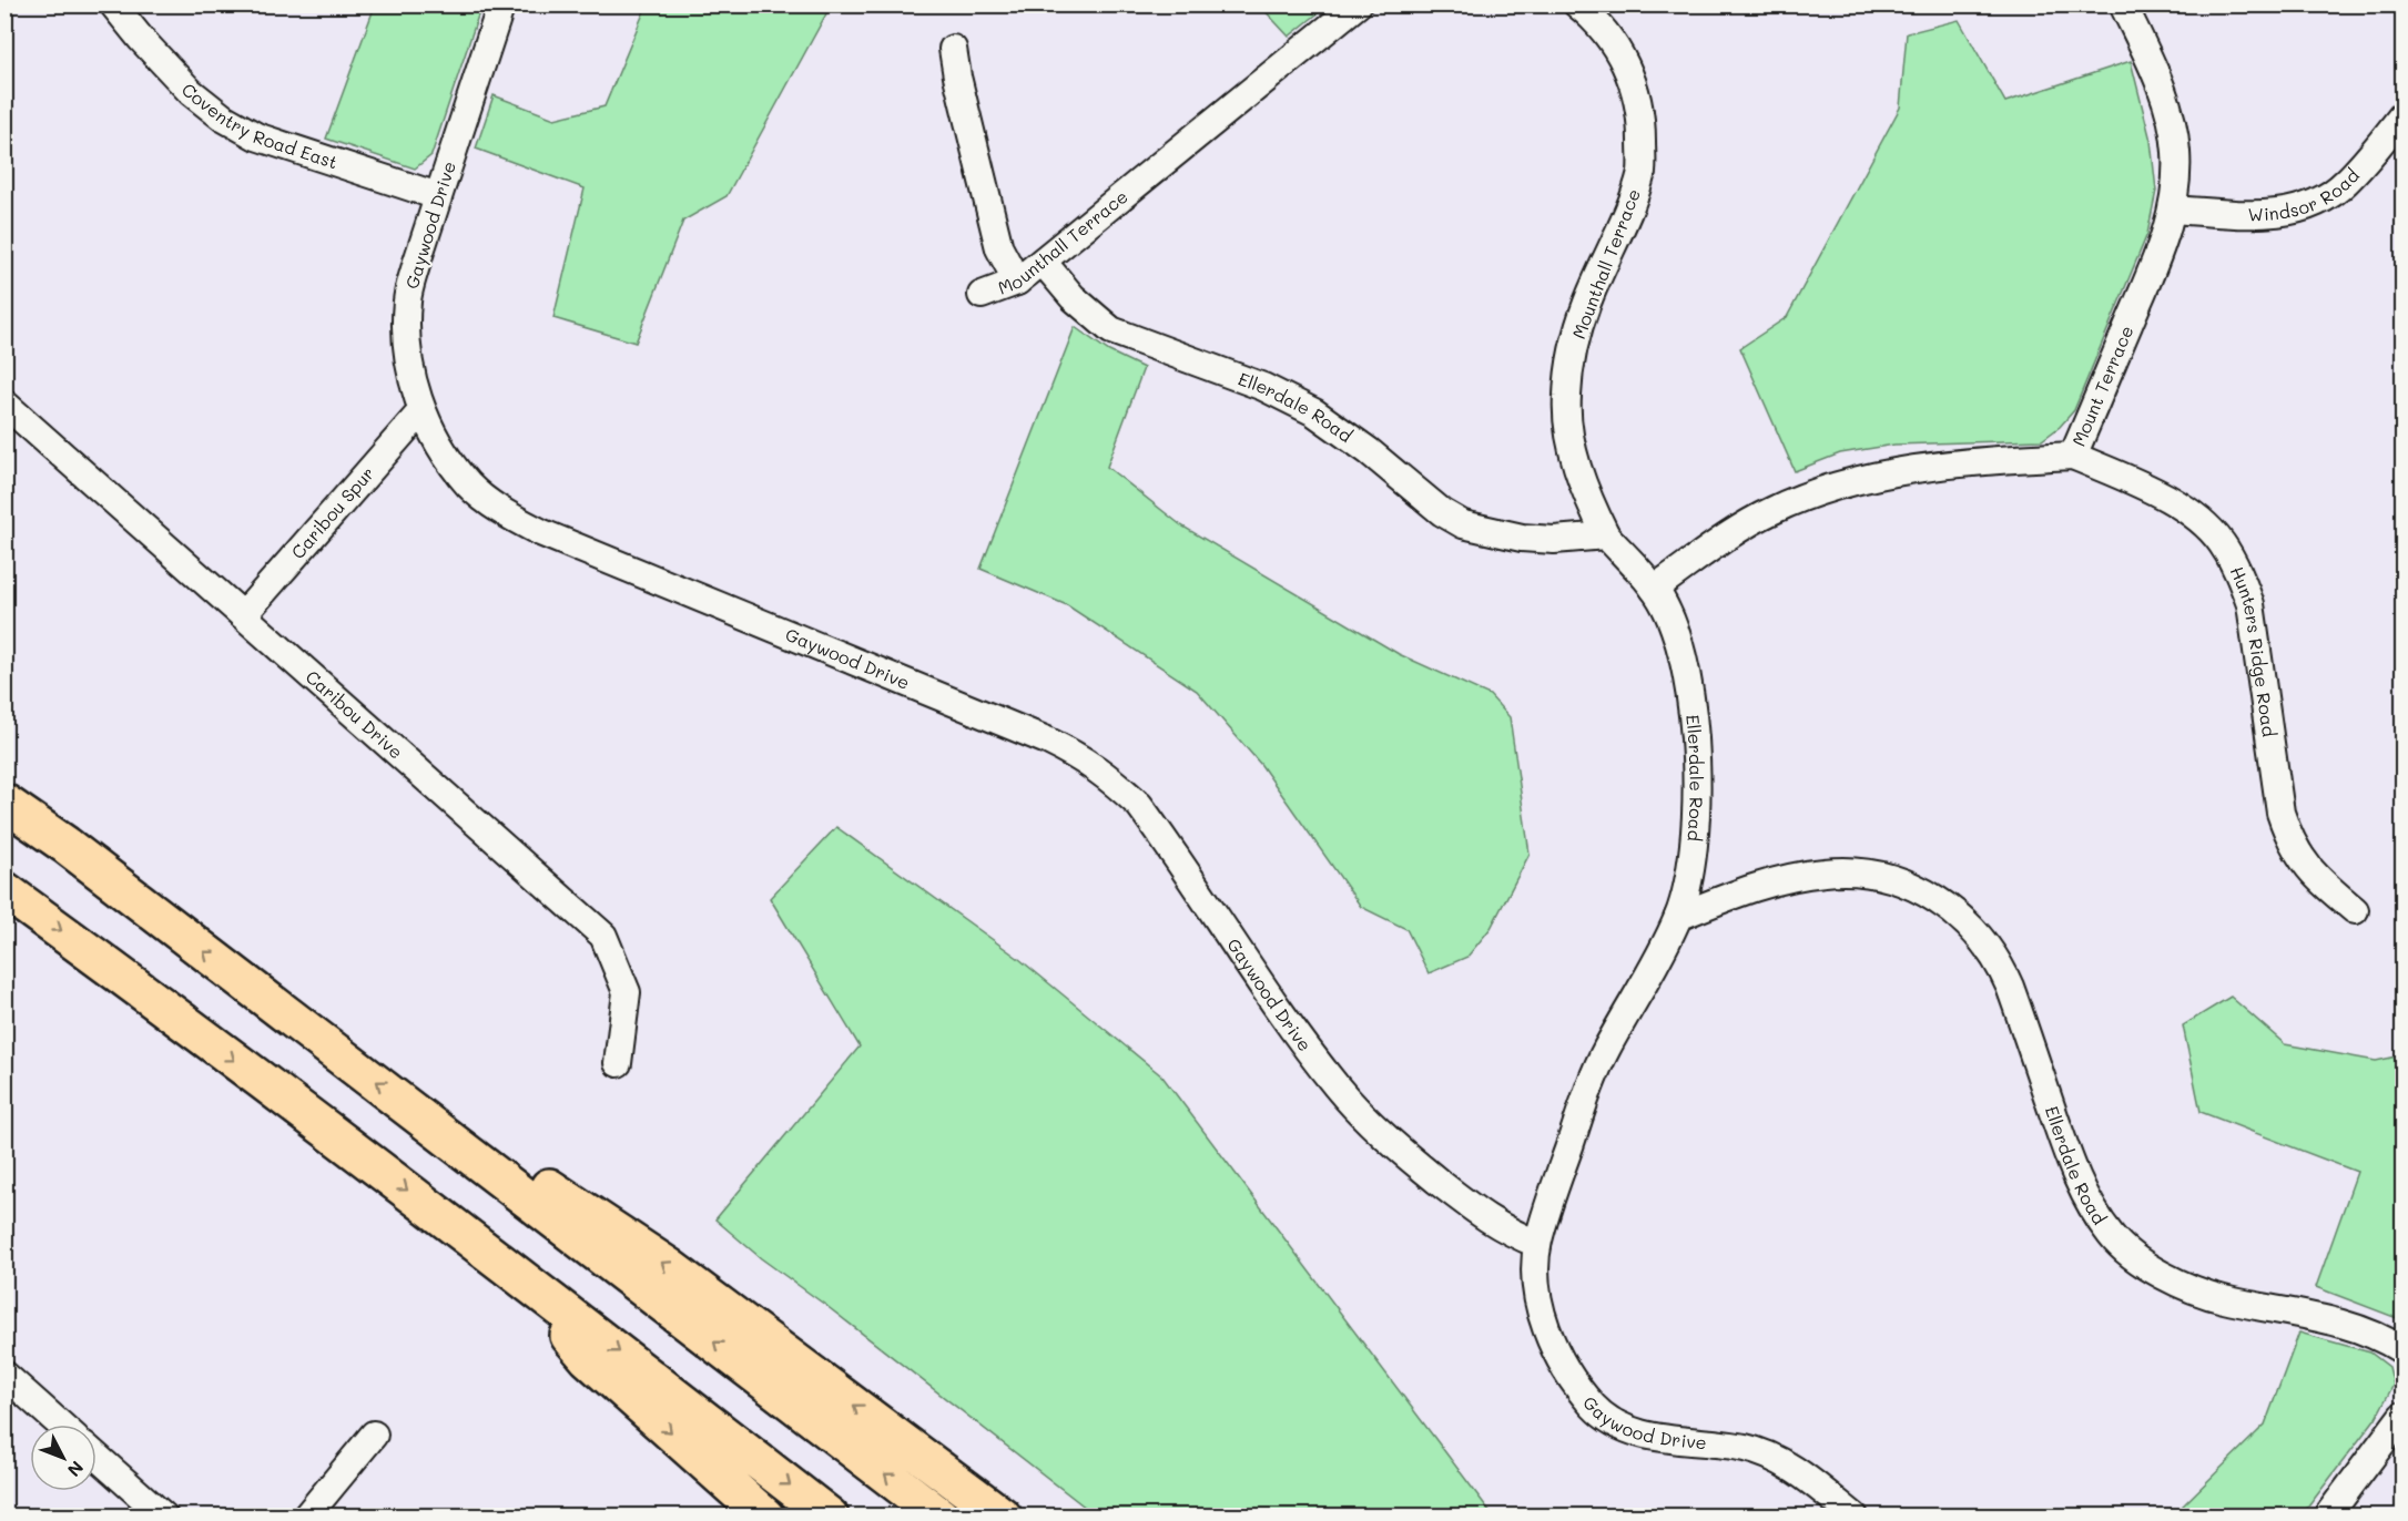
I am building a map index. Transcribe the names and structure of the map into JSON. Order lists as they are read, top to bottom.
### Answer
{
  "streets": {
    "street": [
      "Coventry Road East",
      "Windsor Road",
      "Gaywood Drive",
      "Mounthall Terrace",
      "Mount Terrace",
      "Ellerdale Road",
      "Caribou Spur",
      "Hunters Ridge Road",
      "Caribou Drive"
    ]
  },
  "crossings": [
    ["Coventry Road East", "Gaywood Drive"],
    ["Windsor Road", "Mount Terrace"],
    ["Gaywood Drive", "Ellerdale Road"],
    ["Gaywood Drive", "Caribou Spur"],
    ["Mounthall Terrace", "Ellerdale Road"],
    ["Mount Terrace", "Ellerdale Road"],
    ["Mount Terrace", "Hunters Ridge Road"],
    ["Caribou Spur", "Caribou Drive"]
  ],
  "north": "bottom right"
}
